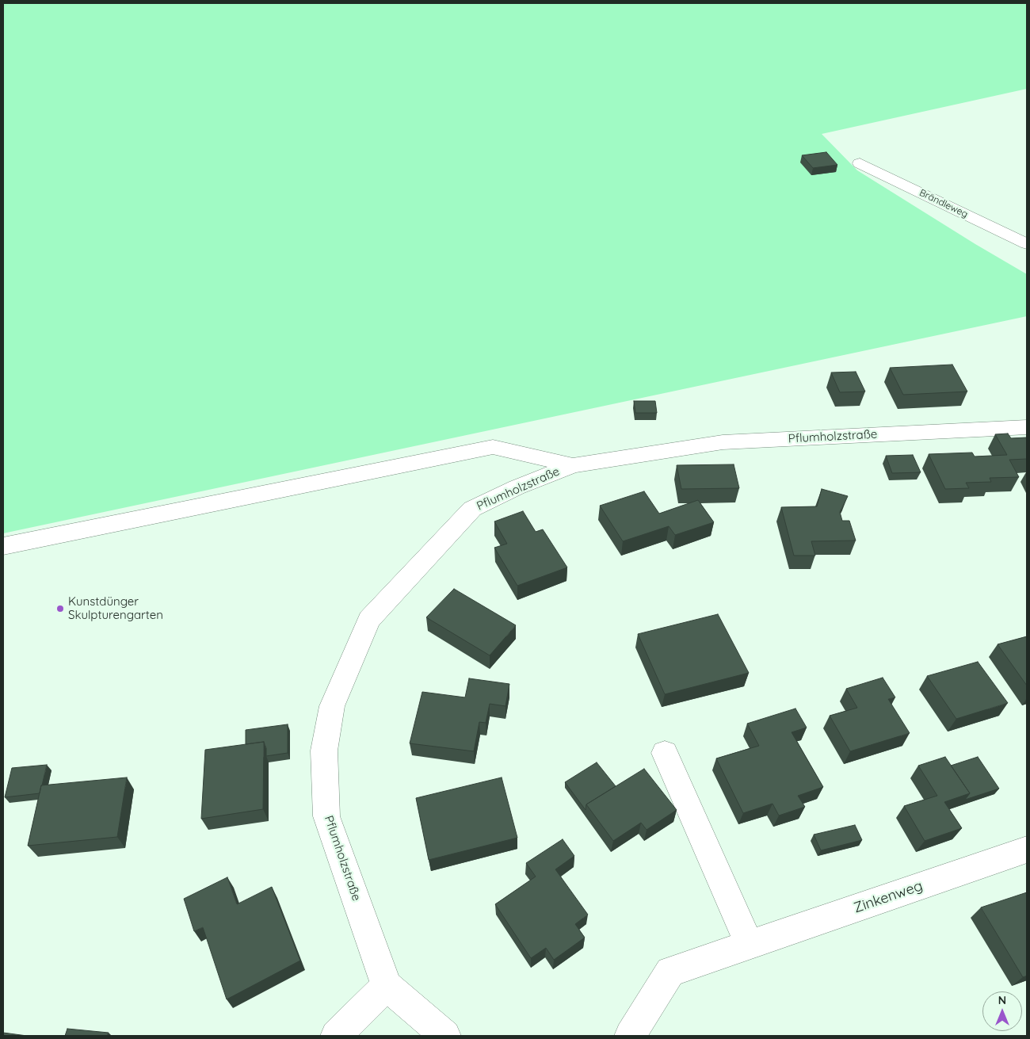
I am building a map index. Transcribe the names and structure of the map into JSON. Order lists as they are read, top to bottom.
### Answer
{
  "streets": {
    "street": ["Brändleweg", "Pflumholzstraße", "Zinkenweg"]
  },
  "places": ["Kunstdünger Skulpturengarten"],
  "north": "top"
}
